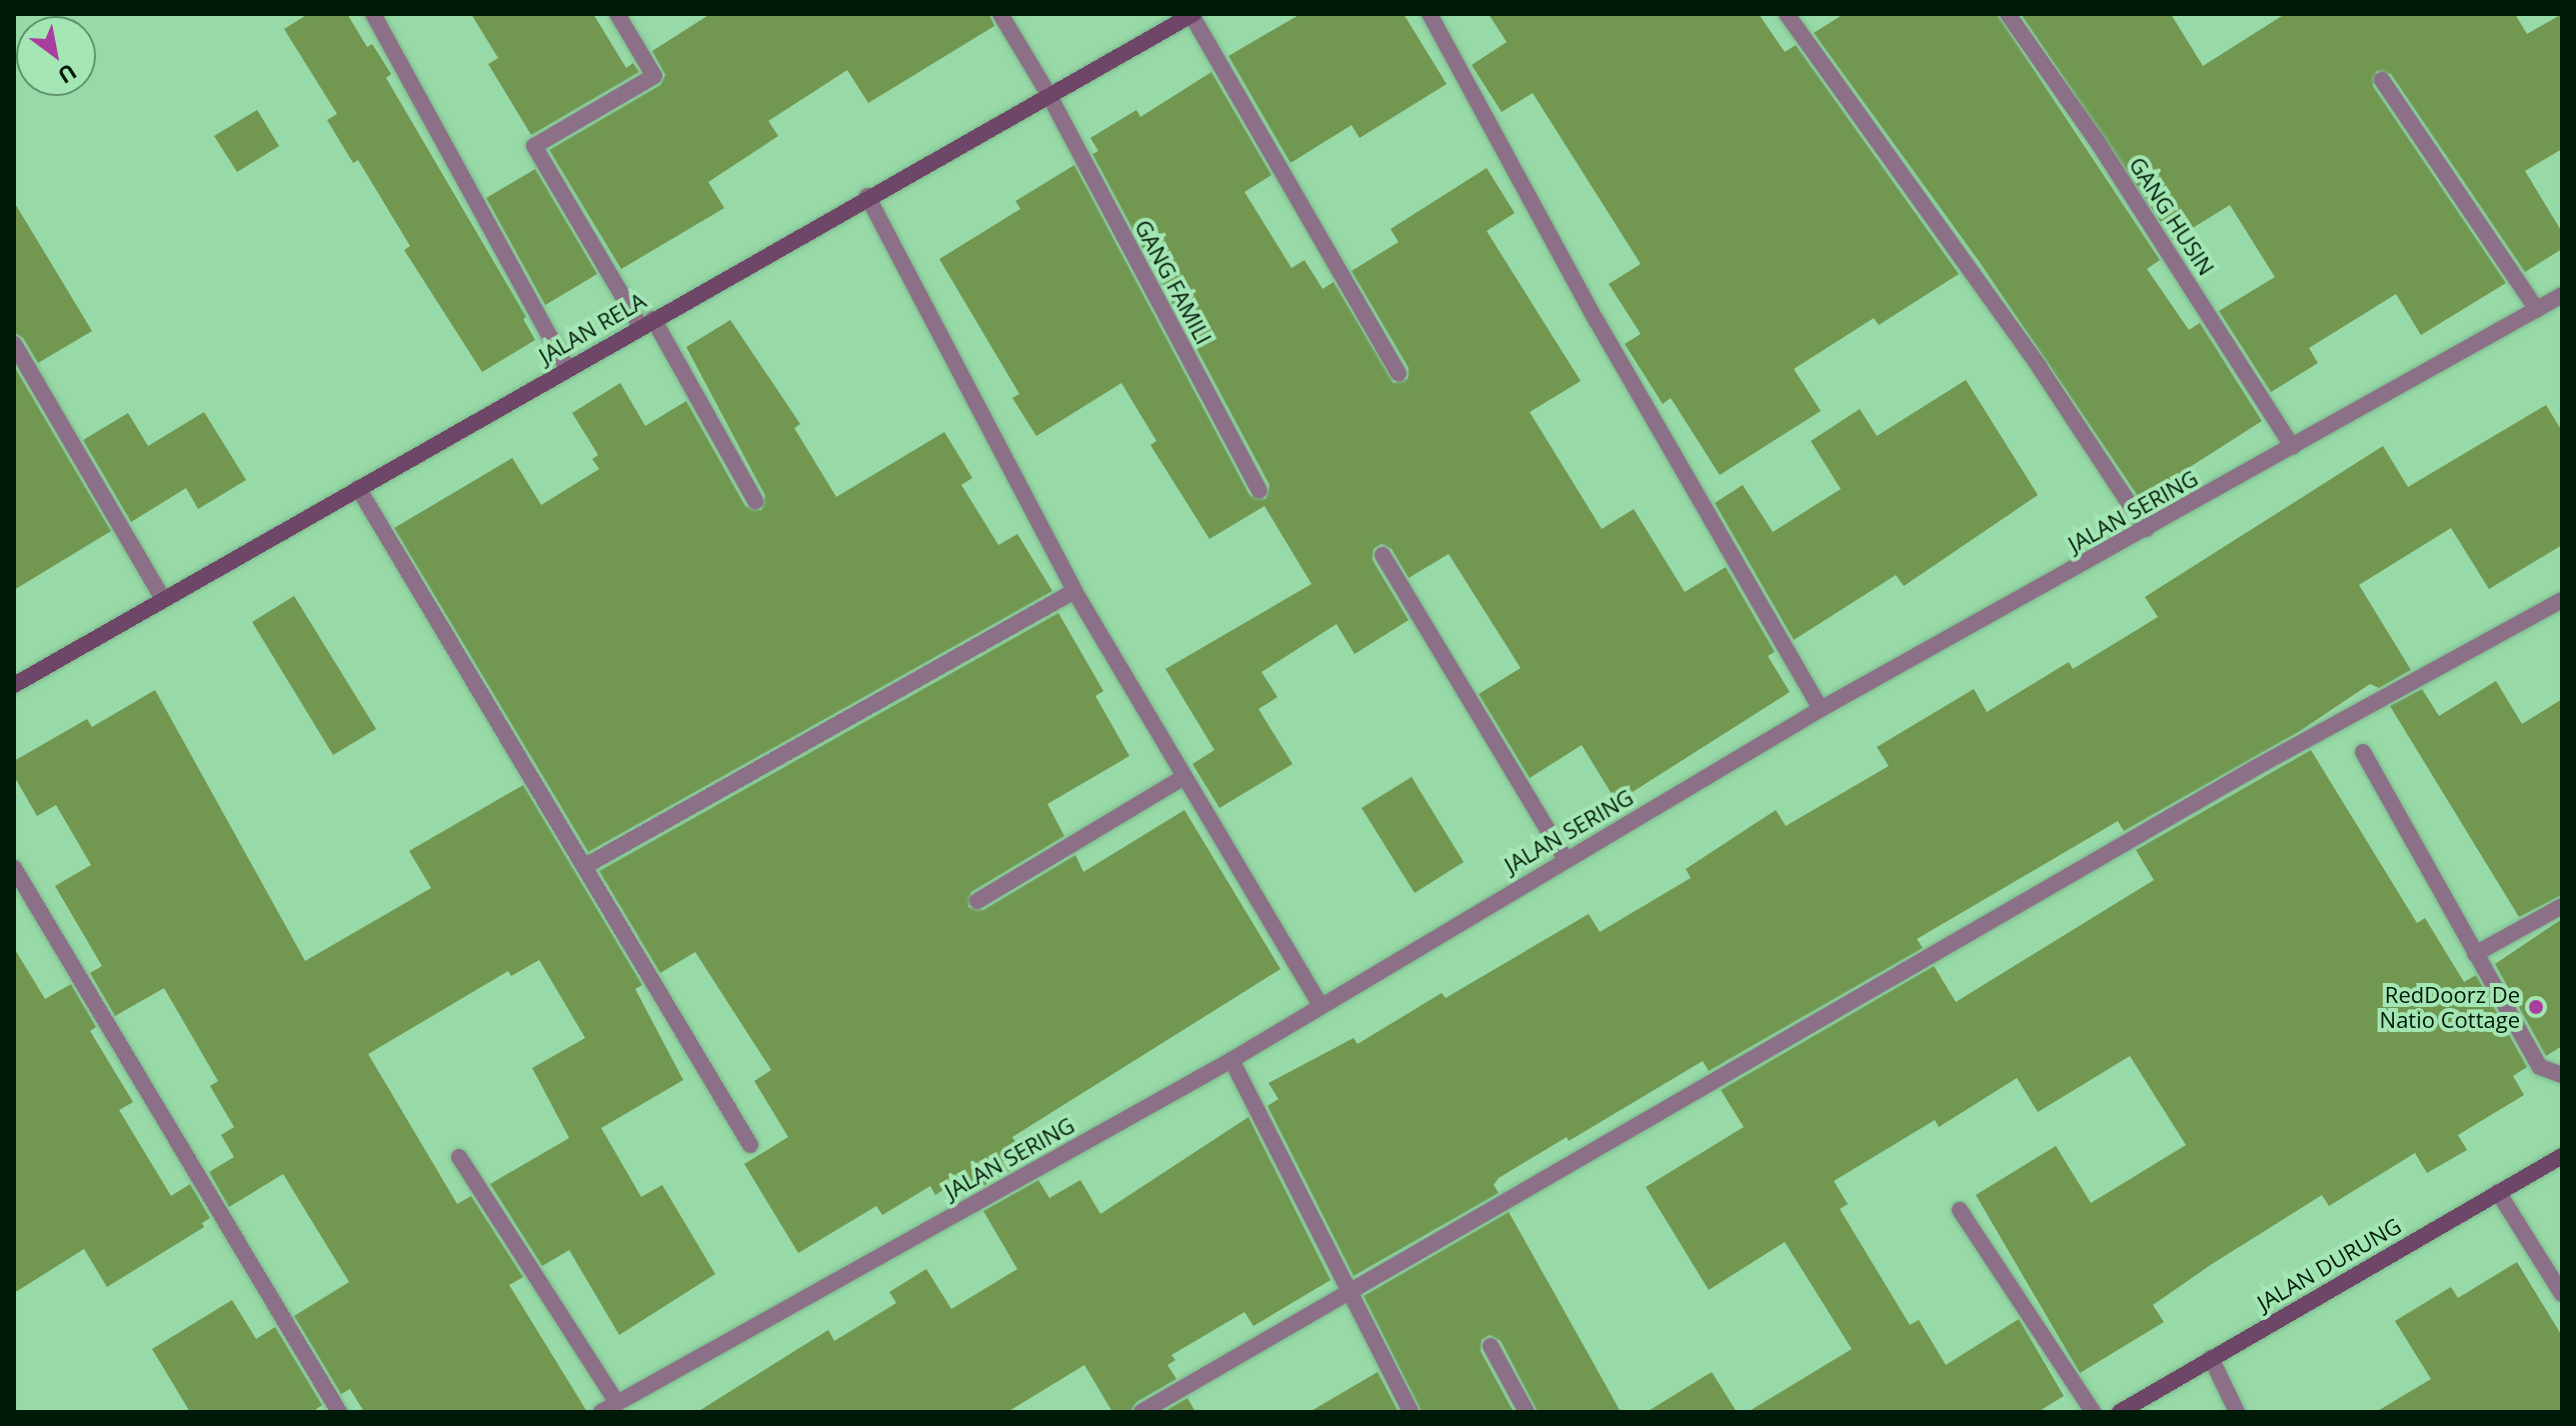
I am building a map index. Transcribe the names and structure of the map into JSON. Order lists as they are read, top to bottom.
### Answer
{
  "streets": {
    "street": [
      "GANG HUSIN",
      "GANG FAMILI",
      "JALAN RELA",
      "JALAN SERING",
      "JALAN DURUNG"
    ]
  },
  "crossings": [
    ["GANG HUSIN", "JALAN SERING"],
    ["GANG FAMILI", "JALAN RELA"]
  ],
  "places": ["RedDoorz De Natio Cottage"],
  "north": "bottom right"
}
